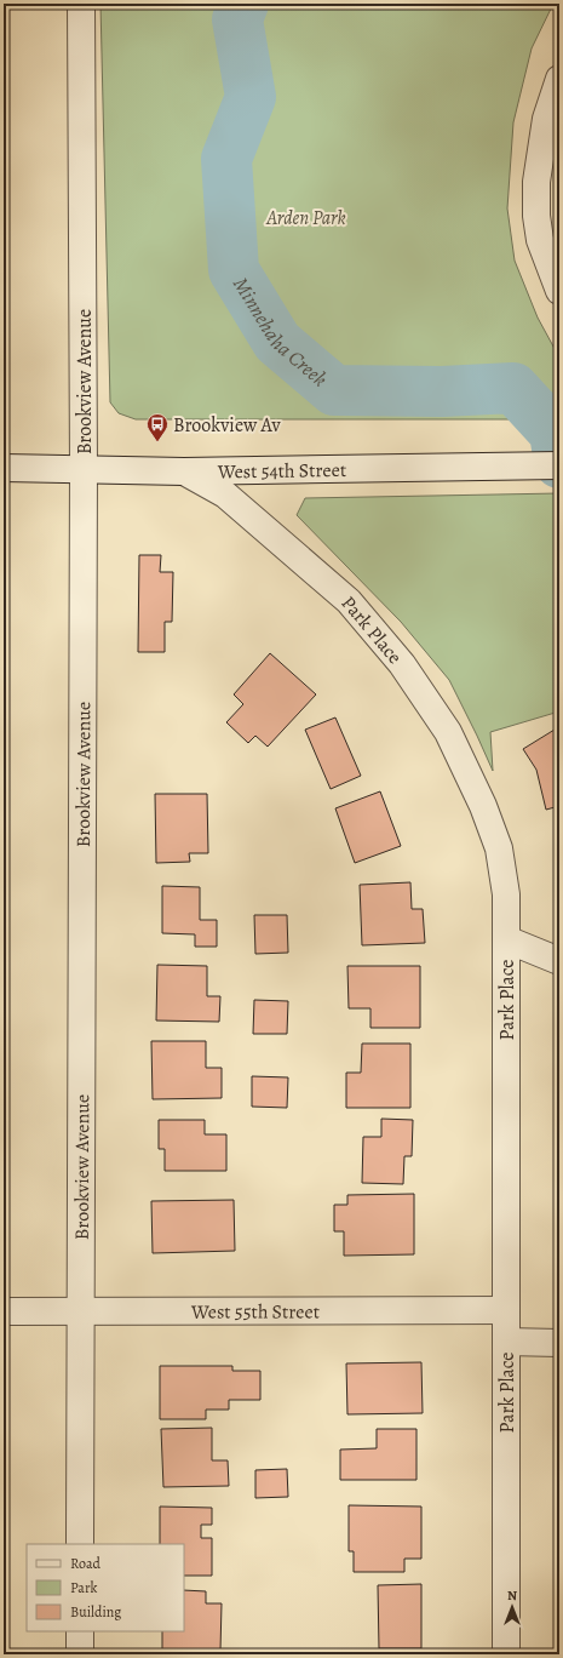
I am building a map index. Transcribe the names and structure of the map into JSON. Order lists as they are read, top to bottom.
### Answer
{
  "streets": {
    "street": [
      "Brookview Avenue",
      "West 54th Street",
      "Park Place",
      "West 55th Street"
    ]
  },
  "crossings": [
    ["Brookview Avenue", "West 54th Street"],
    ["Brookview Avenue", "West 55th Street"],
    ["West 54th Street", "Park Place"],
    ["Park Place", "West 55th Street"]
  ],
  "water": ["Minnehaha Creek"],
  "parks": ["Arden Park"],
  "places": {
    "bus stop": ["Brookview Av"]
  },
  "legend": ["Road", "Park", "Building"],
  "north": "top"
}
